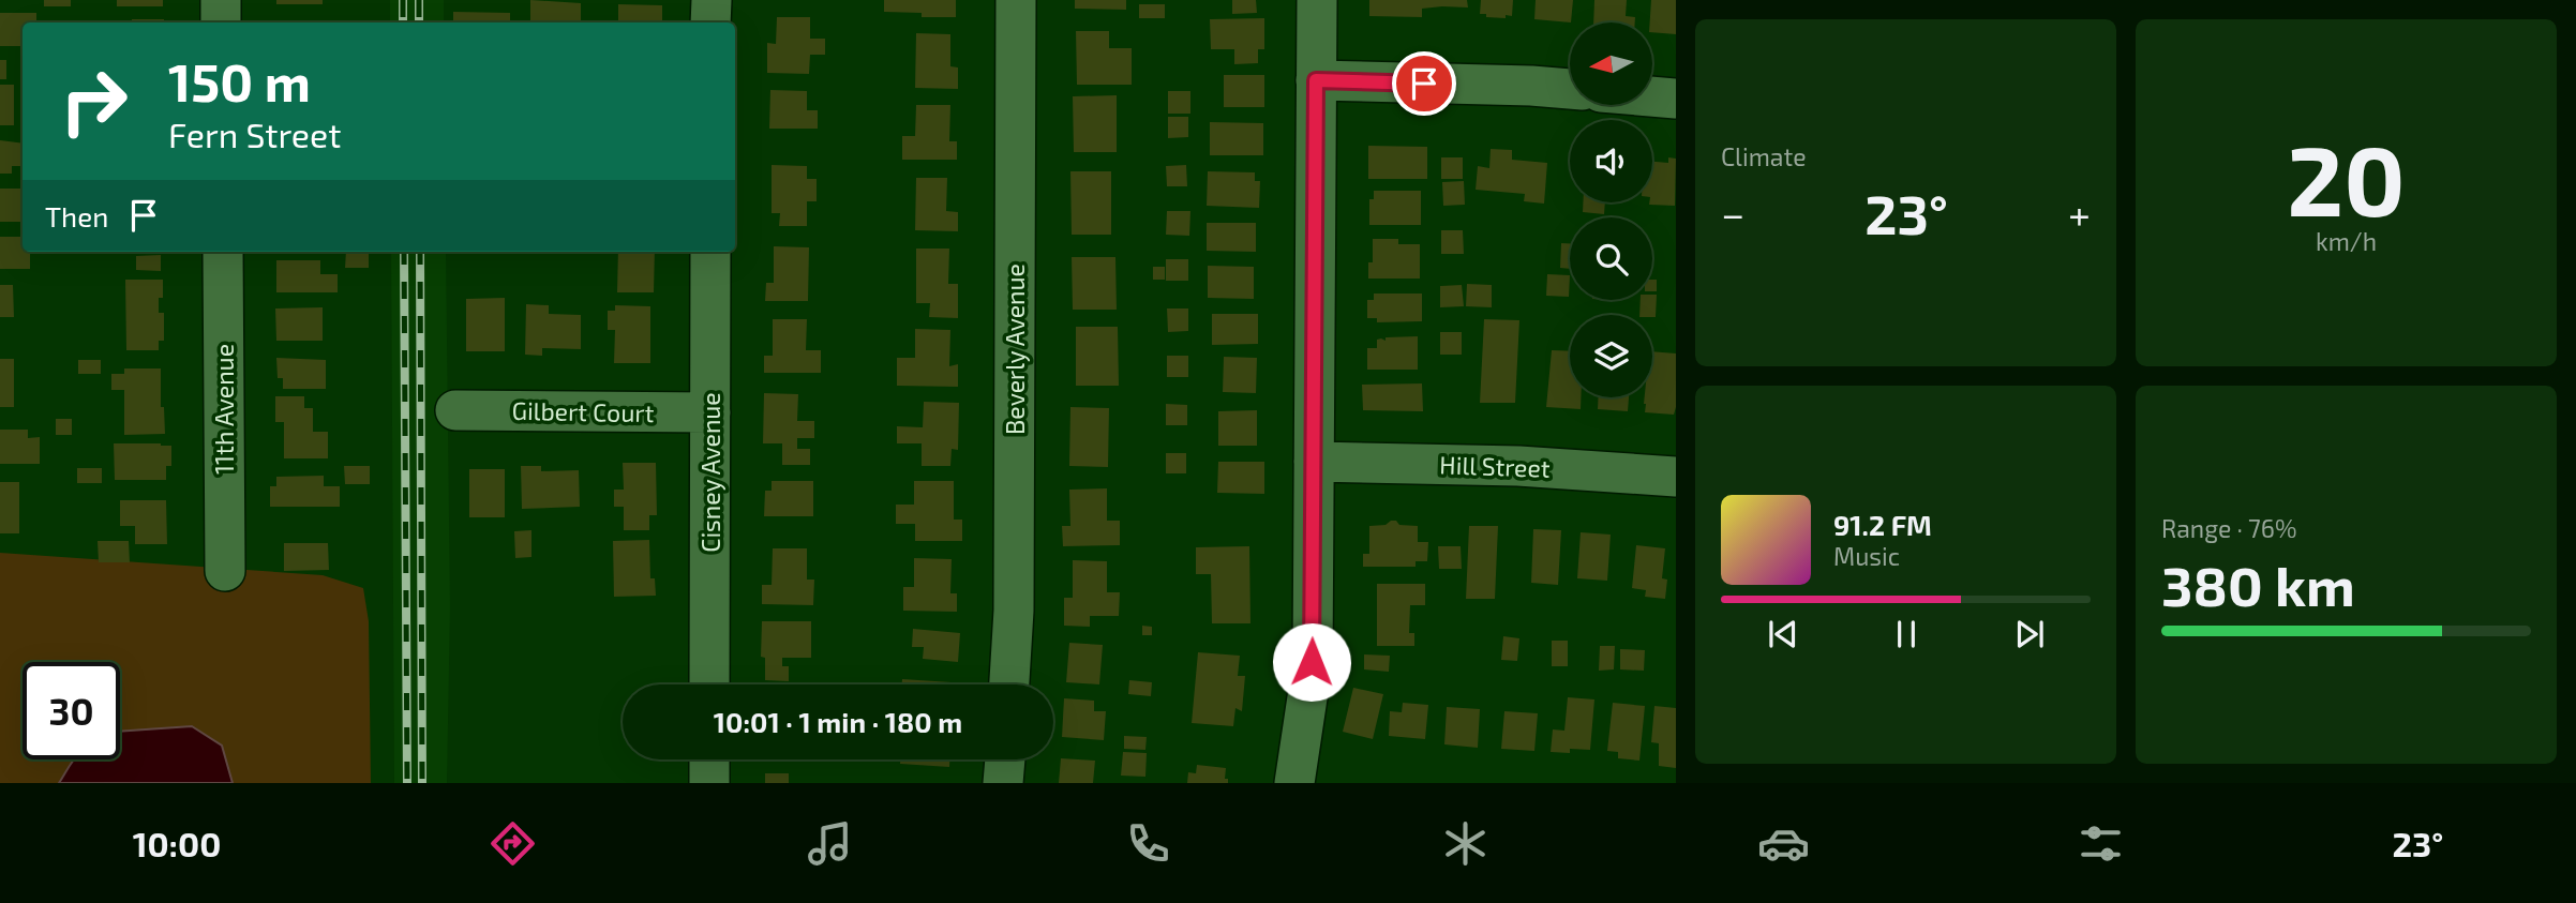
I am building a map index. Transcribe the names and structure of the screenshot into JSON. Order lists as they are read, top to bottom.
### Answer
{
  "streets": {
    "street": [
      "Beverly Avenue",
      "11th Avenue",
      "Gilbert Court",
      "Hill Street",
      "Cisney Avenue"
    ]
  },
  "crossings": [
    ["Gilbert Court", "Cisney Avenue"]
  ],
  "north": "left",
  "page": {
    "tile": [
      "Climate",
      ["20", "km/h"],
      ["Range · 76%", "380 km"]
    ],
    "turn": ["150 m", "Fern Street"],
    "then": "Then",
    "heat": ["−", "23°", "+"],
    "song": ["91.2 FM", "Music"],
    "limit": "30",
    "trip": "10:01 · 1 min · 180 m",
    "tabs": ["10:00", "23°"]
  }
}
